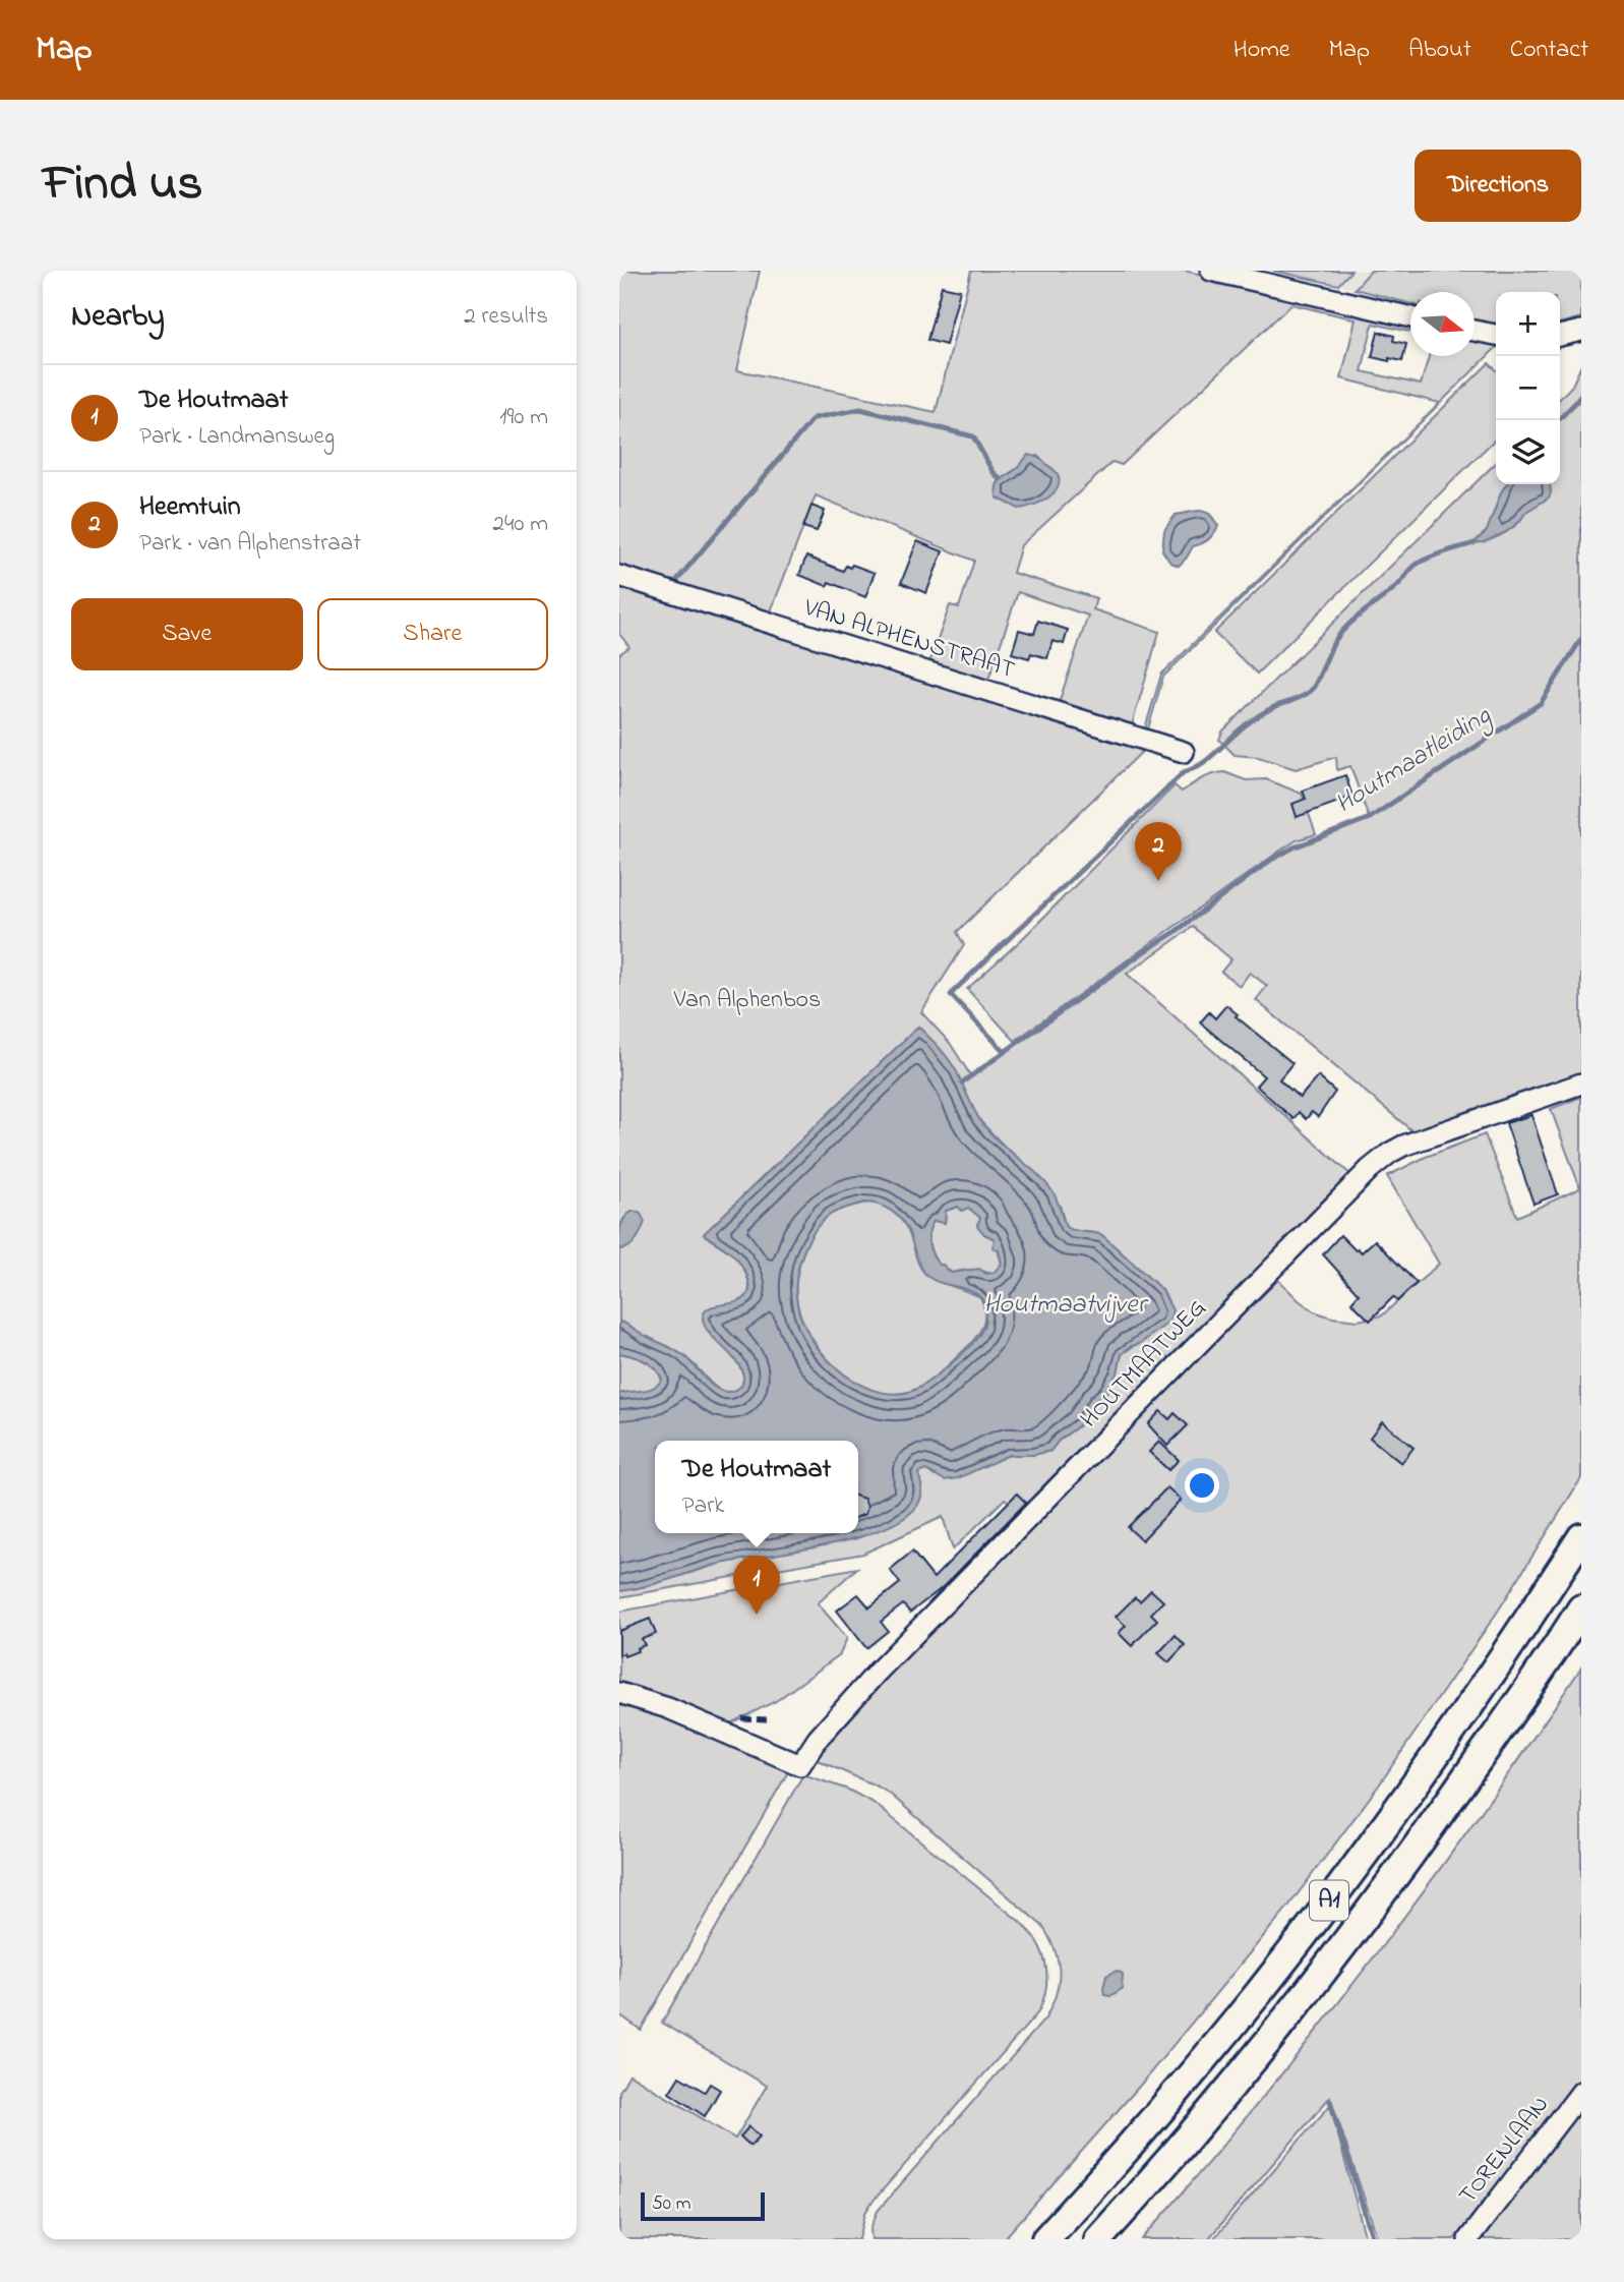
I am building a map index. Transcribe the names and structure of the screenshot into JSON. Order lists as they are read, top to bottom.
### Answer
{
  "streets": {
    "highway": ["A1"],
    "street": ["VAN ALPHENSTRAAT", "HOUTMAATWEG", "TORENLAAN"]
  },
  "water": ["Houtmaatleiding", "Houtmaatvijver"],
  "parks": ["Van Alphenbos"],
  "scale_bar": "50 m",
  "north": "right",
  "page": {
    "header": "Map",
    "nav": [
      "Home",
      "Map",
      "About",
      "Contact"
    ],
    "title": "Find us",
    "buttons": [
      "Directions",
      ["Save", "Share"]
    ],
    "heading": ["Nearby", "2 results"],
    "map_buttons": ["+", "−"],
    "list": [
      {
        "mark": "1",
        "name": "De Houtmaat",
        "note": "Park · Landmansweg",
        "value": "190 m"
      },
      {
        "mark": "2",
        "name": "Heemtuin",
        "note": "Park · van Alphenstraat",
        "value": "240 m"
      }
    ],
    "pins": ["2", "1"],
    "popup": ["De Houtmaat", "Park"],
    "scale": "50 m"
  }
}
